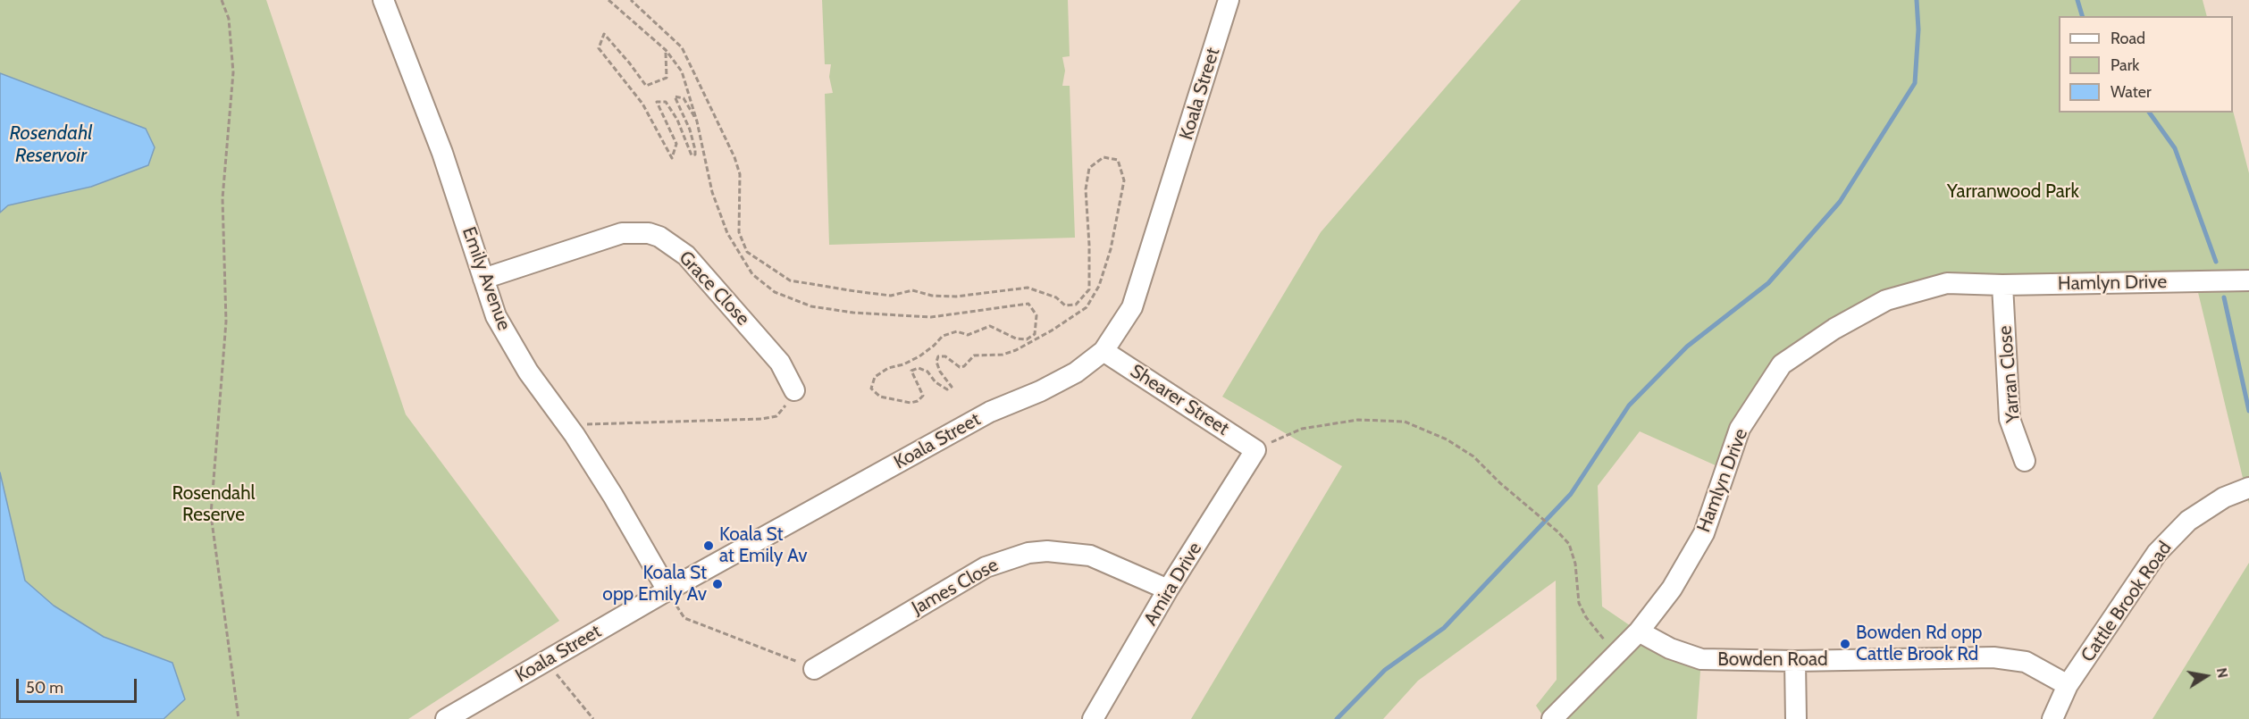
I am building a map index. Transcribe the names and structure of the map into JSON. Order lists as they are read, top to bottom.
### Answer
{
  "streets": {
    "street": [
      "Koala Street",
      "Emily Avenue",
      "Hamlyn Drive",
      "Grace Close",
      "Yarran Close",
      "Shearer Street",
      "Amira Drive",
      "James Close",
      "Cattle Brook Road",
      "Bowden Road"
    ]
  },
  "crossings": [
    ["Koala Street", "Emily Avenue"],
    ["Koala Street", "Shearer Street"],
    ["Emily Avenue", "Grace Close"],
    ["Hamlyn Drive", "Yarran Close"],
    ["Hamlyn Drive", "Bowden Road"],
    ["Shearer Street", "Amira Drive"],
    ["Amira Drive", "James Close"],
    ["Cattle Brook Road", "Bowden Road"]
  ],
  "water": ["Rosendahl Reservoir"],
  "parks": ["Yarranwood Park", "Rosendahl Reserve"],
  "places": ["Koala St at Emily Av", "Koala St opp Emily Av", "Bowden Rd opp Cattle Brook Rd"],
  "legend": ["Road", "Park", "Water"],
  "scale_bar": "50 m",
  "north": "right"
}
